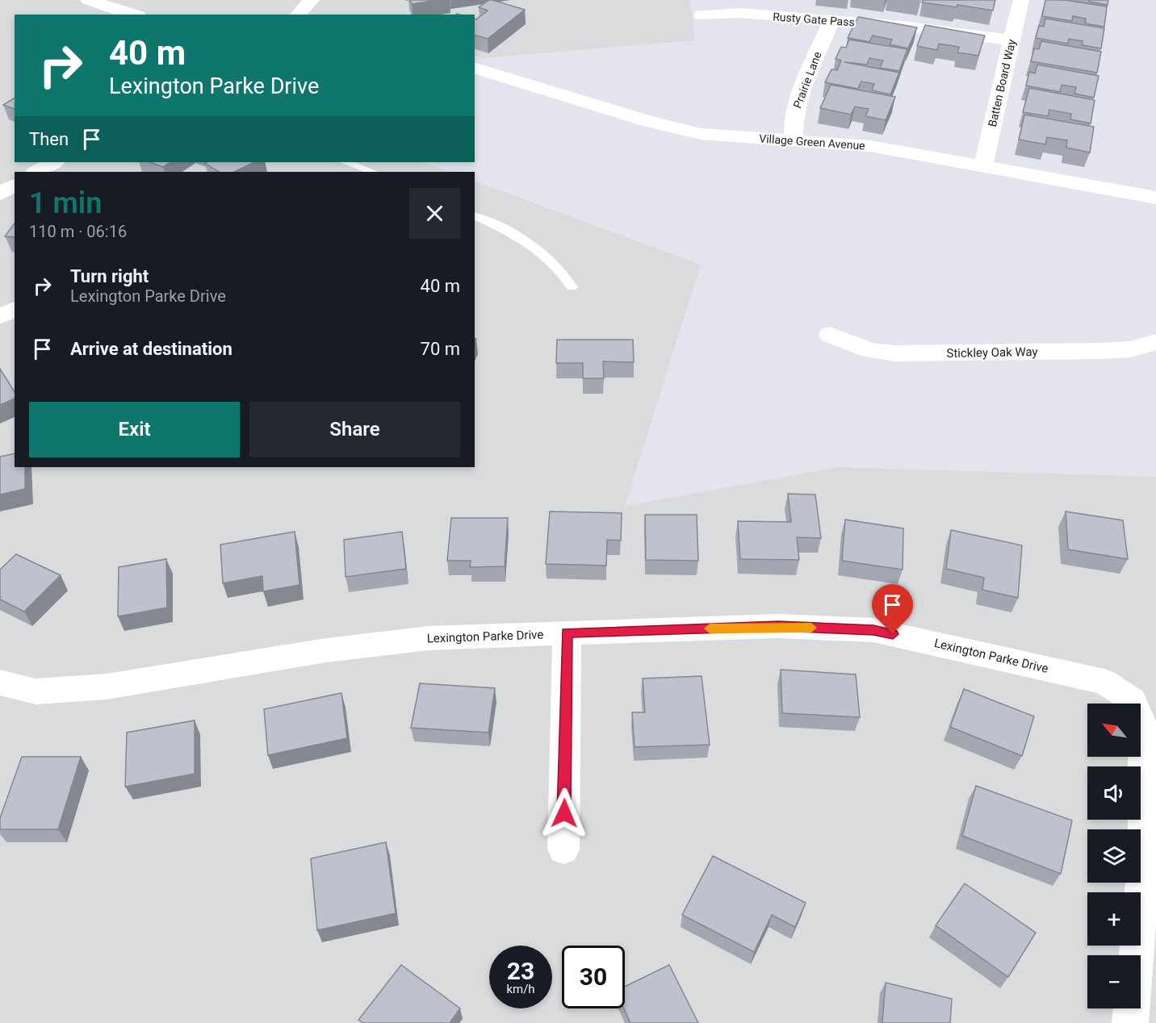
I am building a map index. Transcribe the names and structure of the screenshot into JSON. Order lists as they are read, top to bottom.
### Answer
{
  "streets": {
    "street": [
      "Rusty Gate Pass",
      "Prairie Lane",
      "Batten Board Way",
      "Village Green Avenue",
      "Stickley Oak Way",
      "Lexington Parke Drive"
    ]
  },
  "crossings": [
    ["Rusty Gate Pass", "Prairie Lane"],
    ["Rusty Gate Pass", "Batten Board Way"],
    ["Prairie Lane", "Village Green Avenue"],
    ["Batten Board Way", "Village Green Avenue"]
  ],
  "north": "top left",
  "page": {
    "turn": ["40 m", "Lexington Parke Drive"],
    "then": "Then",
    "heading": ["1 min", "110 m · 06:16"],
    "list": [
      {
        "name": "Turn right",
        "note": "Lexington Parke Drive",
        "value": "40 m"
      },
      {
        "name": "Arrive at destination",
        "value": "70 m"
      }
    ],
    "buttons": ["Exit", "Share"],
    "map_buttons": ["+", "−"],
    "speed": "23 km/h",
    "limit": "30"
  }
}
